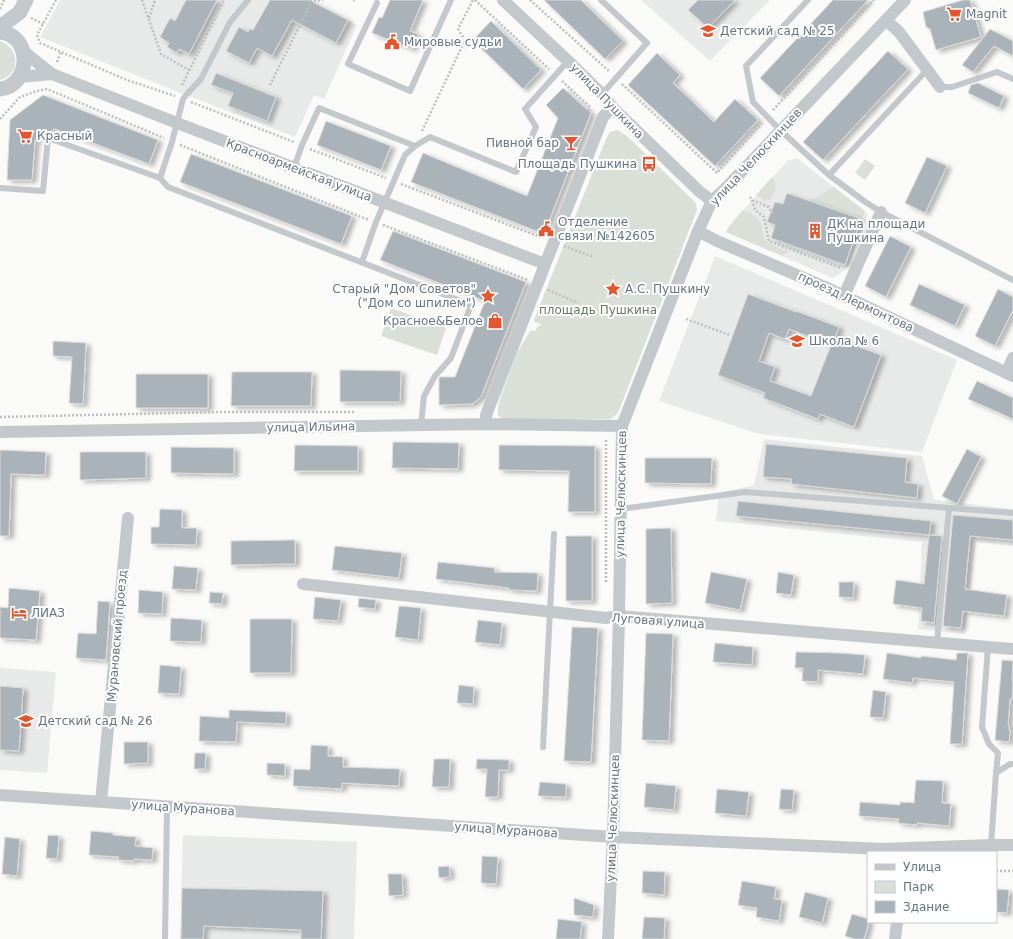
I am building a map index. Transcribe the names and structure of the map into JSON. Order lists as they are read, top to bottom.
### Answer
{
  "streets": {
    "street": [
      "улица Пушкина",
      "улица Челюскинцев",
      "Красноармейская улица",
      "проезд Лермонтова",
      "улица Ильина",
      "Луговая улица",
      "Мурановский проезд",
      "улица Муранова"
    ]
  },
  "crossings": [
    ["улица Пушкина", "улица Челюскинцев"],
    ["улица Челюскинцев", "проезд Лермонтова"],
    ["улица Челюскинцев", "улица Ильина"],
    ["улица Челюскинцев", "Луговая улица"],
    ["улица Челюскинцев", "улица Муранова"],
    ["Мурановский проезд", "улица Муранова"]
  ],
  "parks": ["площадь Пушкина"],
  "places": {
    "supermarket": ["Magnit", "Красный"],
    "school or university": ["Детский сад № 25", "Школа № 6", "Детский сад № 26"],
    "public building": ["Мировые судьи", "Отделение связи №142605"],
    "bar": ["Пивной бар"],
    "bus stop": ["Площадь Пушкина"],
    "building": ["ДК на площади Пушкина"],
    "place": ["А.С. Пушкину", "Старый \"Дом Советов\" (\"Дом со шпилем\")"],
    "shop": ["Красное&Белое"],
    "hotel": ["ЛИАЗ"]
  },
  "legend": ["Улица", "Парк", "Здание"]
}
